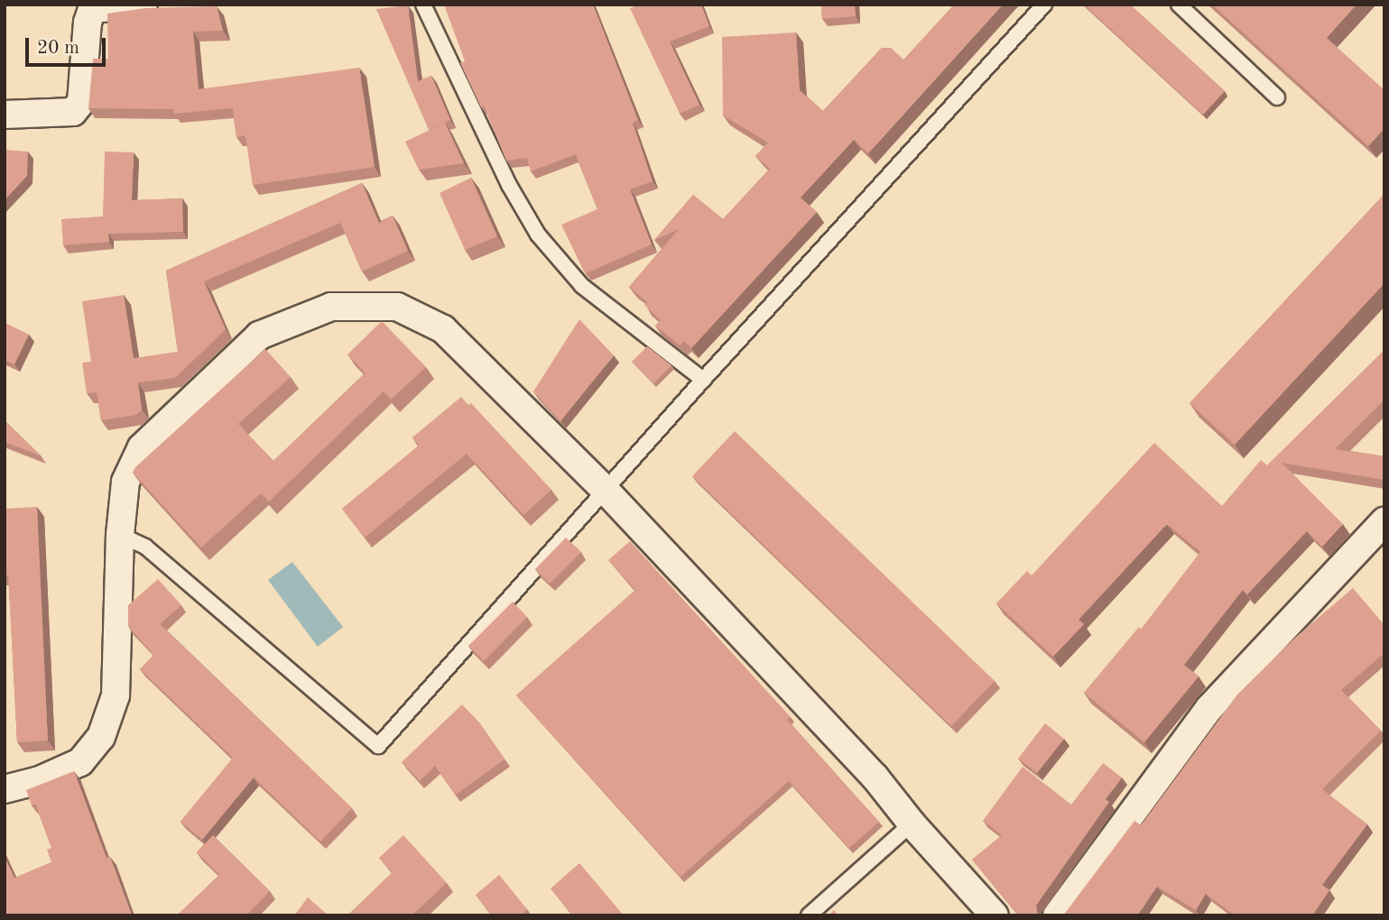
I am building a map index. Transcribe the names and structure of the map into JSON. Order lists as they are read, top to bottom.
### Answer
{
  "scale_bar": "20 m"
}
